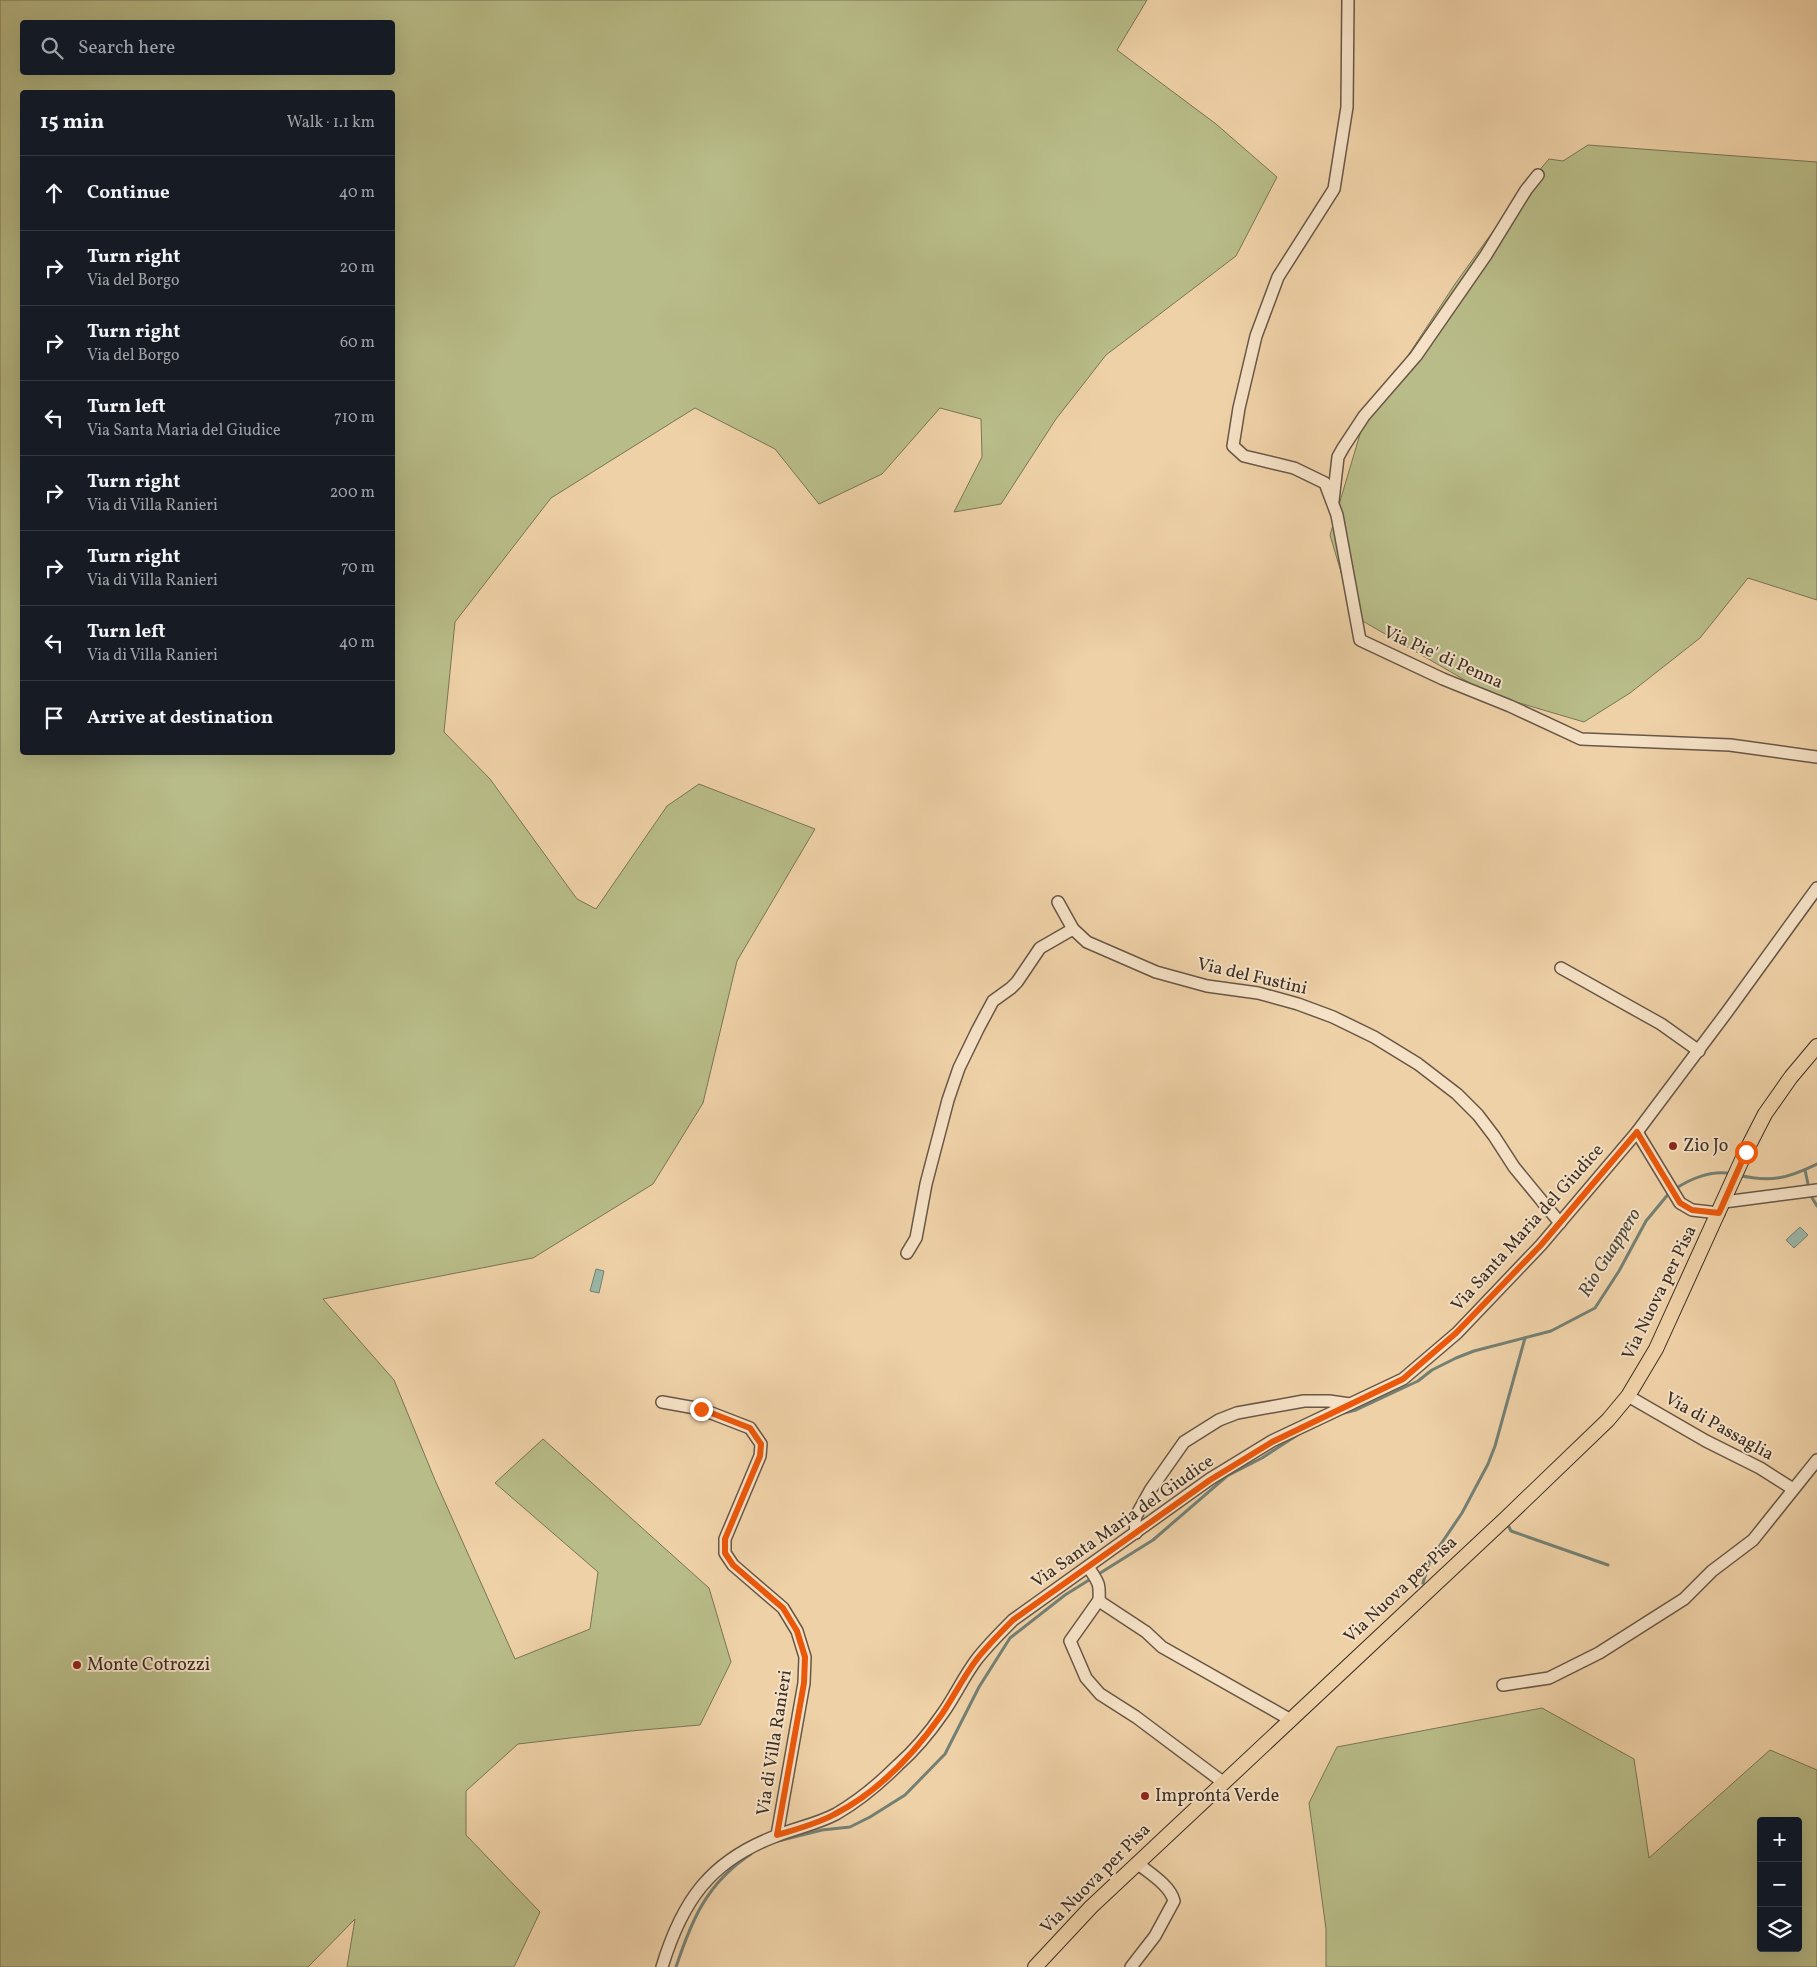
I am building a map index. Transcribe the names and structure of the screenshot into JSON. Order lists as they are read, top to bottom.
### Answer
{
  "streets": {
    "main road": ["Via Nuova per Pisa"],
    "street": [
      "Via Pie' di Penna",
      "Via del Fustini",
      "Via Santa Maria del Giudice",
      "Via di Passaglia",
      "Via di Villa Ranieri"
    ]
  },
  "crossings": [
    ["Via del Fustini", "Via Santa Maria del Giudice"],
    ["Via Santa Maria del Giudice", "Via di Villa Ranieri"],
    ["Via Nuova per Pisa", "Via di Passaglia"]
  ],
  "water": ["Rio Guappero"],
  "places": ["Zio Jo", "Monte Cotrozzi", "Impronta Verde"],
  "page": {
    "search": "Search here",
    "heading": ["15 min", "Walk · 1.1 km"],
    "list": [
      ["Continue", "40 m"],
      ["Turn right", "Via del Borgo", "20 m"],
      ["Turn right", "Via del Borgo", "60 m"],
      ["Turn left", "Via Santa Maria del Giudice", "710 m"],
      ["Turn right", "Via di Villa Ranieri", "200 m"],
      ["Turn right", "Via di Villa Ranieri", "70 m"],
      ["Turn left", "Via di Villa Ranieri", "40 m"],
      "Arrive at destination"
    ],
    "map_buttons": ["+", "−"]
  }
}
